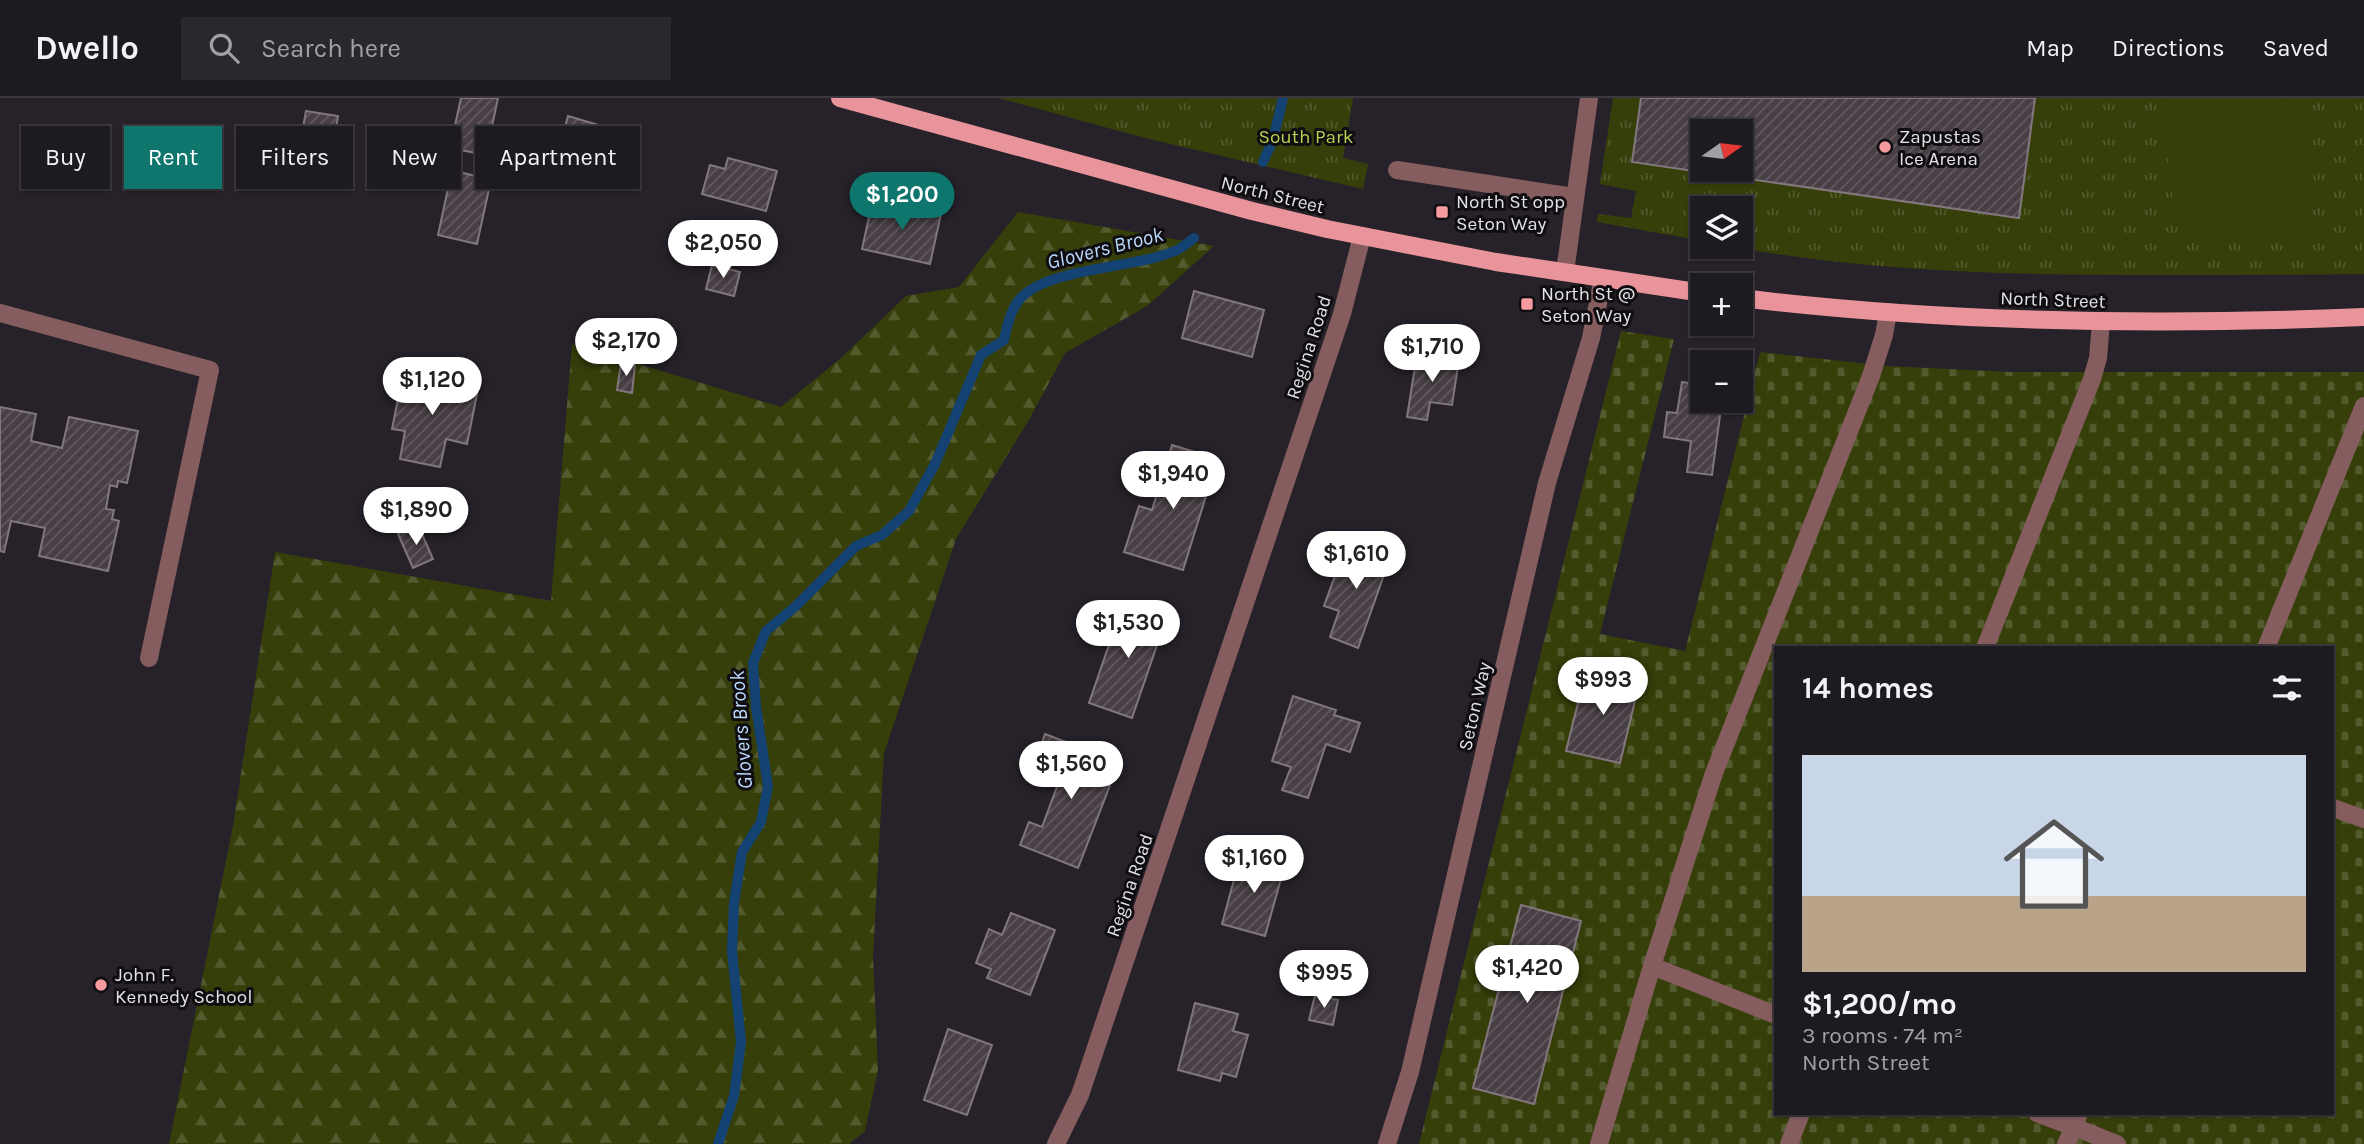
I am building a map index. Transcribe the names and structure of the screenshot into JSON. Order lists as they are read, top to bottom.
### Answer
{
  "streets": {
    "main road": ["North Street"],
    "street": ["Regina Road", "Seton Way"]
  },
  "crossings": [
    ["North Street", "Regina Road"],
    ["North Street", "Seton Way"]
  ],
  "water": ["Glovers Brook"],
  "parks": ["South Park"],
  "places": {
    "other": ["Zapustas Ice Arena", "John F. Kennedy School"],
    "transit": ["North St opp Seton Way", "North St @ Seton Way"]
  },
  "north": "right",
  "page": {
    "header": "Dwello",
    "search": "Search here",
    "nav": ["Map", "Directions", "Saved"],
    "map_buttons": ["+", "−"],
    "chip": [
      "Buy",
      "Rent",
      "Filters",
      "New",
      "Apartment"
    ],
    "price": [
      "$1,200",
      "$2,050",
      "$2,170",
      "$1,710",
      "$1,120",
      "$1,940",
      "$1,890",
      "$1,610",
      "$1,530",
      "$993",
      "$1,560",
      "$1,160",
      "$1,420",
      "$995"
    ],
    "heading": "14 homes",
    "list": [
      {
        "name": "$1,200/mo",
        "note": "3 rooms · 74 m² · North Street"
      }
    ]
  }
}
